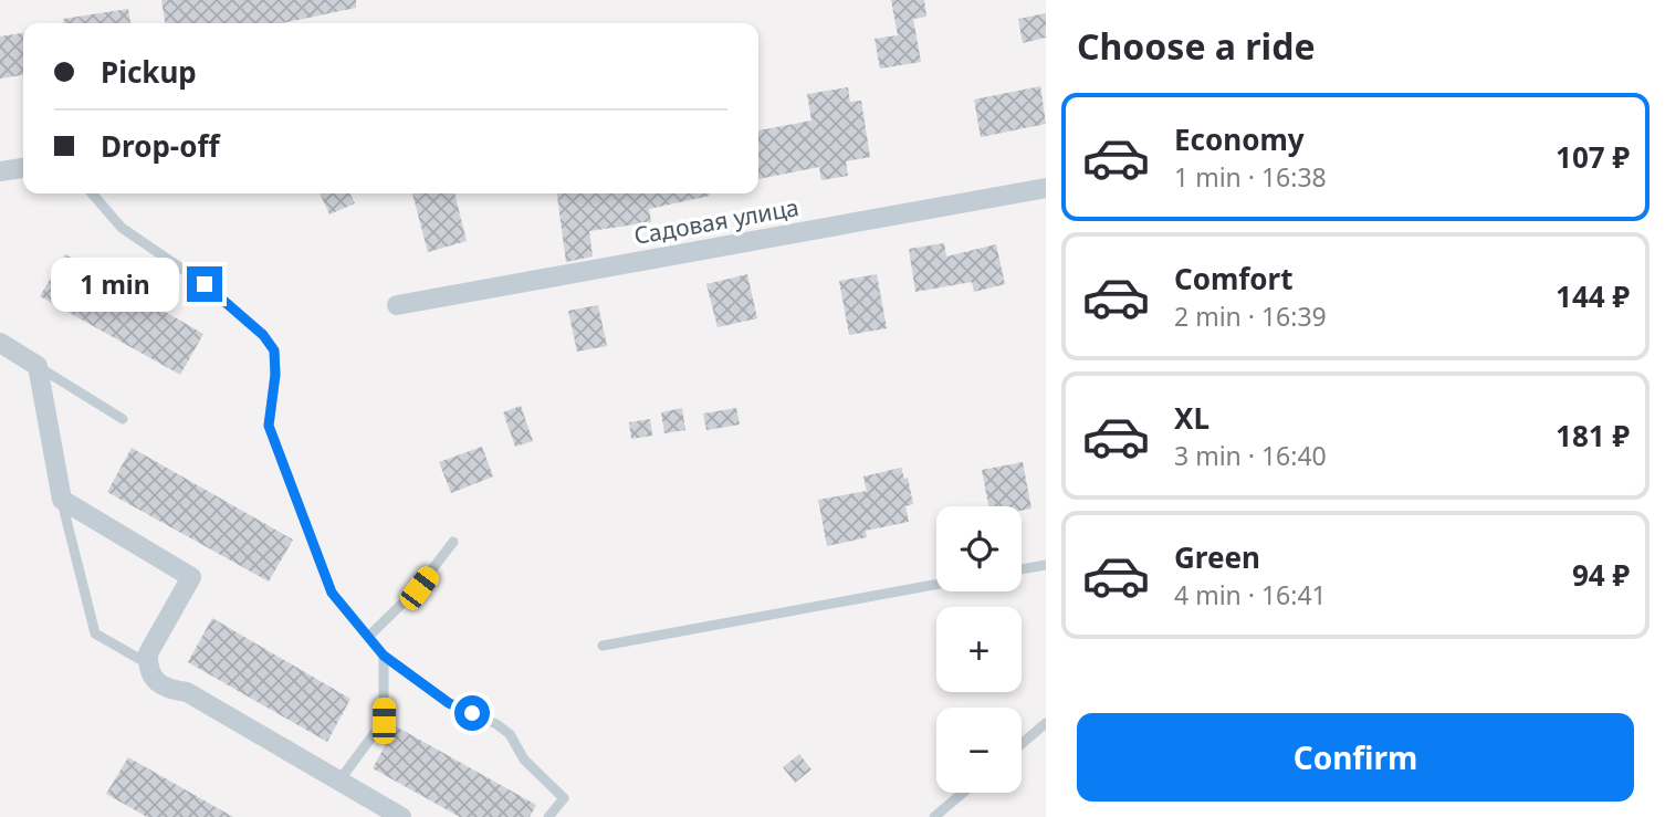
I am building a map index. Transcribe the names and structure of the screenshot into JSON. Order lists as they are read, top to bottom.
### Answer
{
  "streets": {
    "street": ["Садовая улица"]
  },
  "page": {
    "heading": "Choose a ride",
    "banner": ["Pickup", "Drop-off"],
    "list": [
      {
        "name": "Economy",
        "note": "1 min · 16:38",
        "value": "107 ₽"
      },
      {
        "name": "Comfort",
        "note": "2 min · 16:39",
        "value": "144 ₽"
      },
      {
        "name": "XL",
        "note": "3 min · 16:40",
        "value": "181 ₽"
      },
      {
        "name": "Green",
        "note": "4 min · 16:41",
        "value": "94 ₽"
      }
    ],
    "bubble": "1 min",
    "map_buttons": ["+", "−"],
    "buttons": "Confirm"
  }
}
